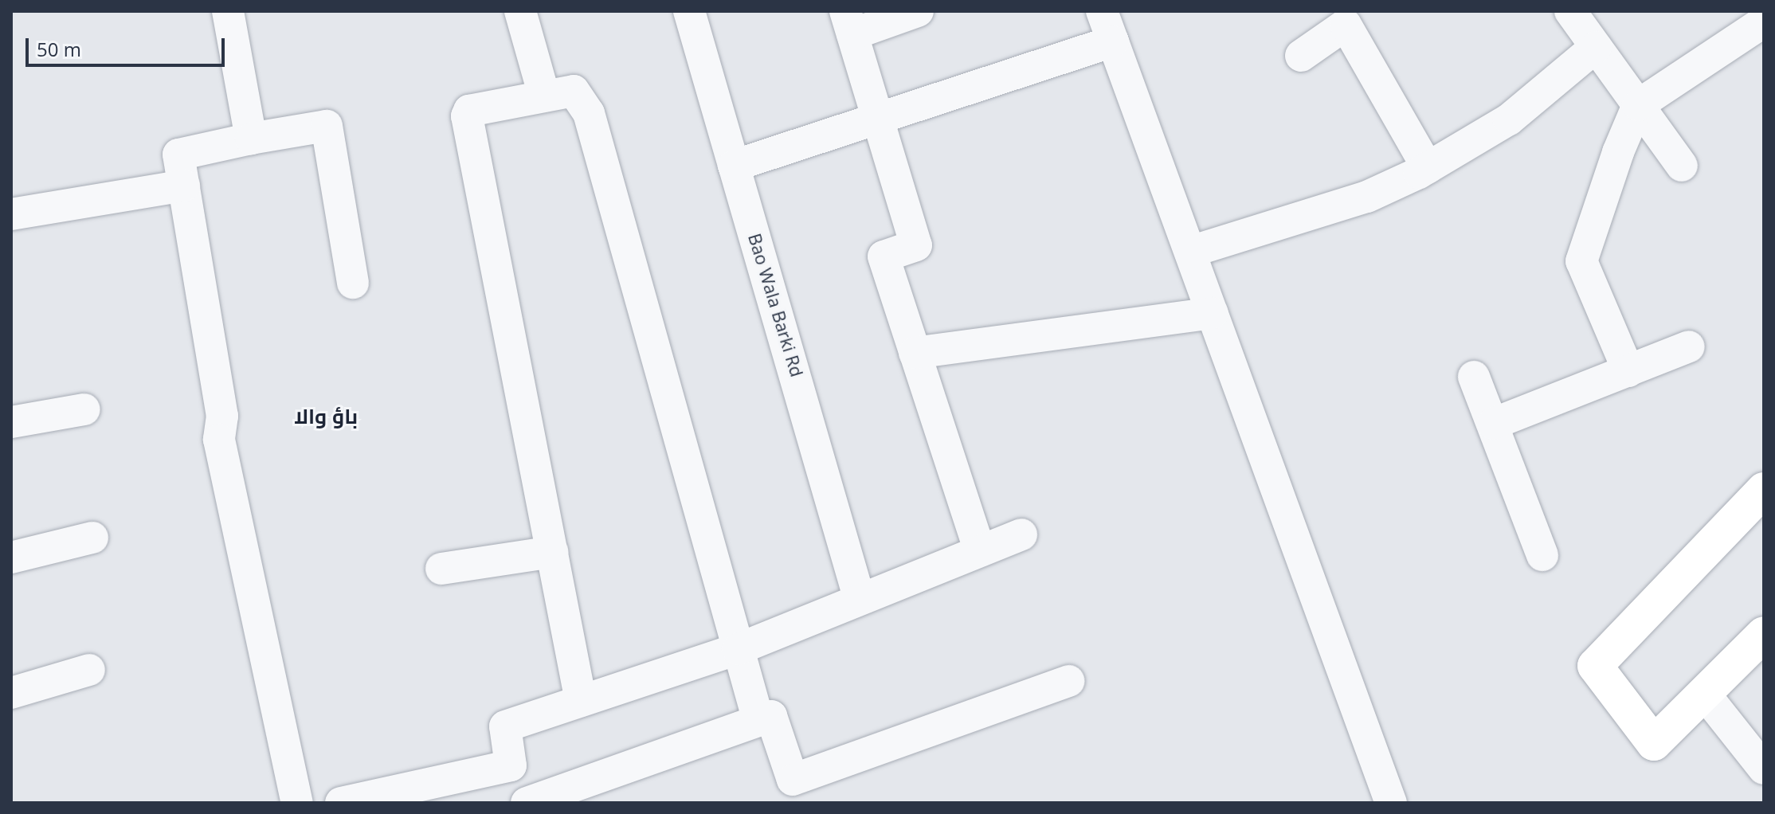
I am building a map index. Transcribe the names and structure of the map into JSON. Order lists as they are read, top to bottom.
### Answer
{
  "streets": {
    "street": ["Bao Wala Barki Rd"]
  },
  "districts": ["باؤ والا"],
  "scale_bar": "50 m"
}
